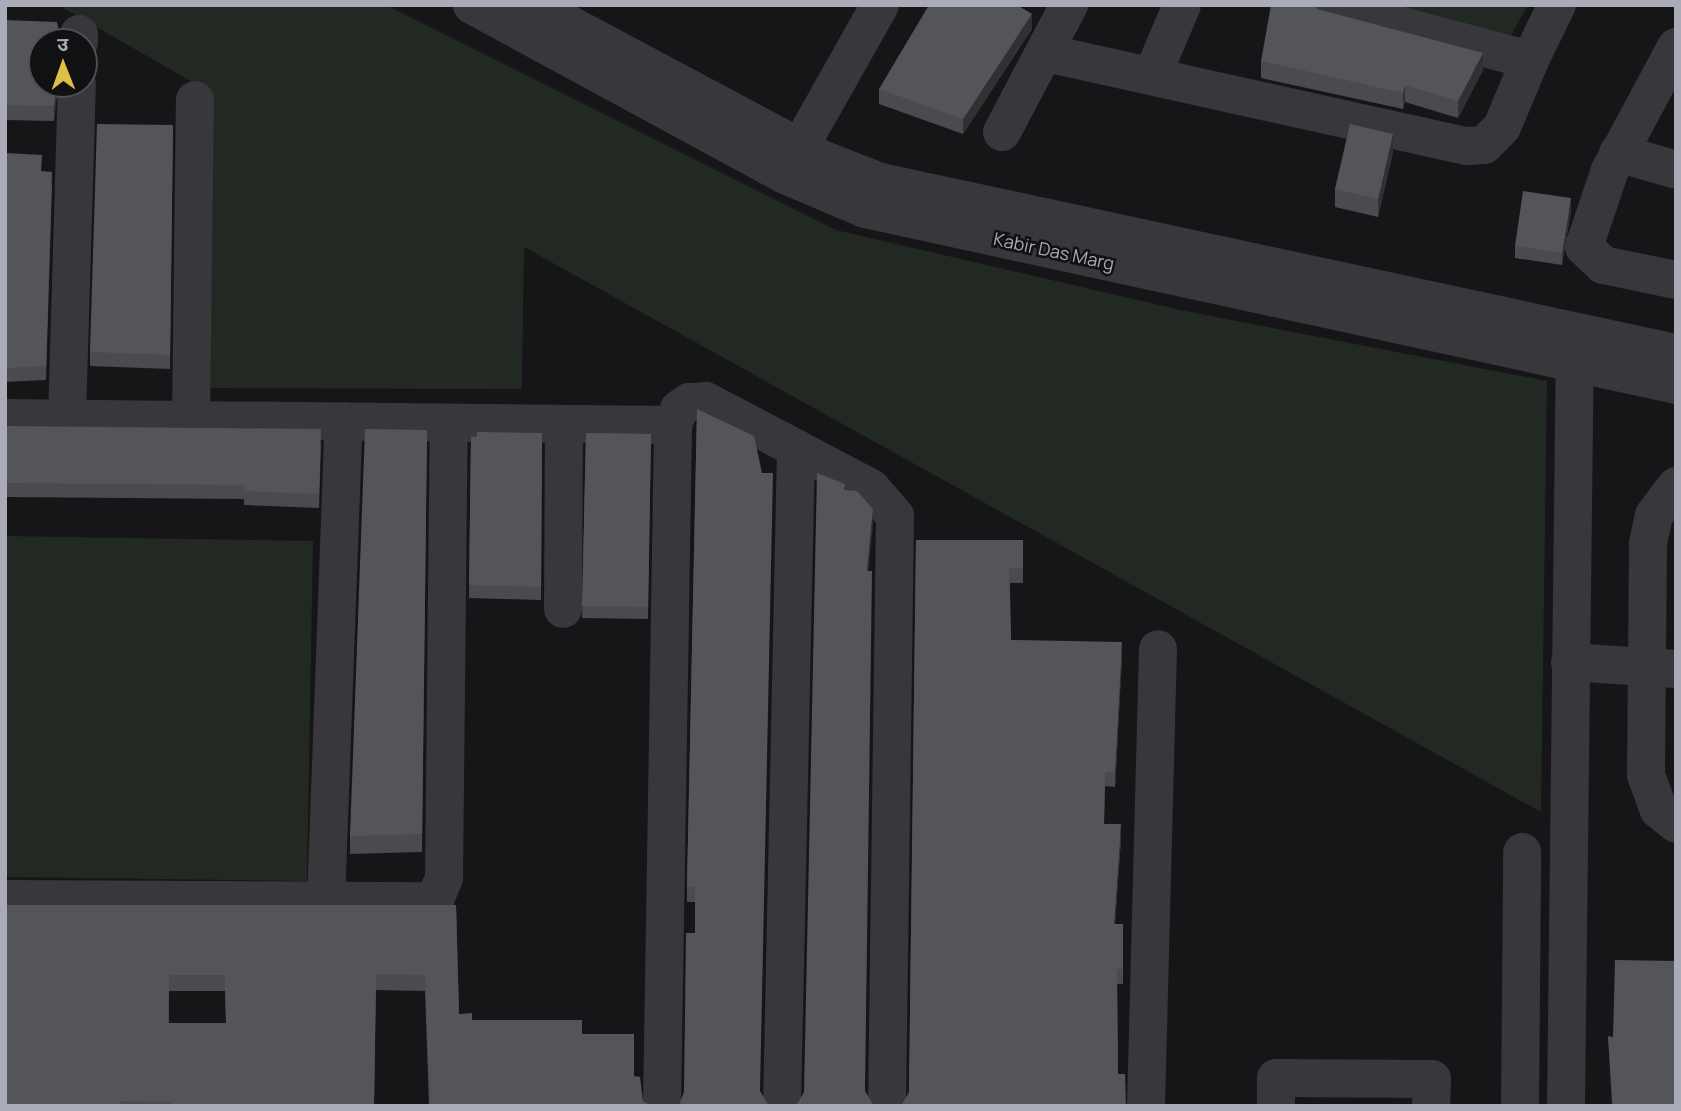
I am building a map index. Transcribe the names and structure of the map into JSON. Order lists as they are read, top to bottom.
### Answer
{
  "streets": {
    "street": ["Kabir Das Marg"]
  },
  "north": "top"
}
